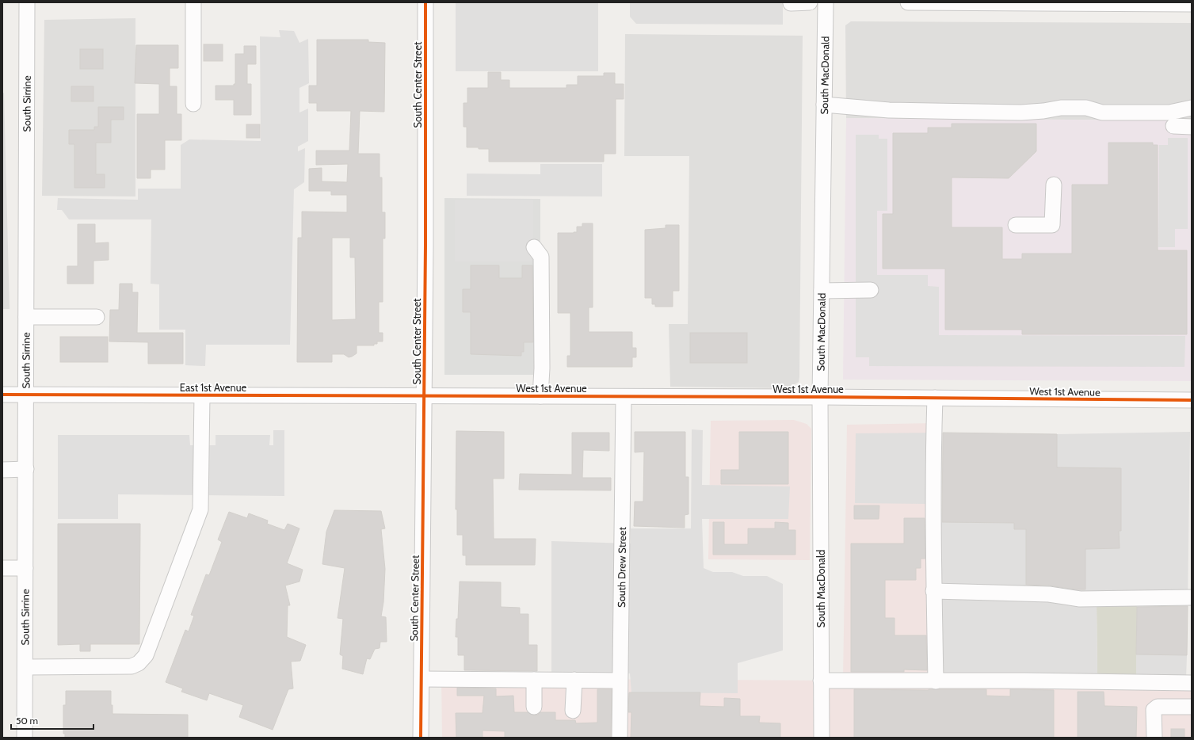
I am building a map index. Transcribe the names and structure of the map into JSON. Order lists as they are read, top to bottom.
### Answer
{
  "streets": {
    "street": [
      "South MacDonald",
      "South Center Street",
      "South Sirrine",
      "East 1st Avenue",
      "West 1st Avenue",
      "South Drew Street"
    ]
  },
  "crossings": [
    ["South MacDonald", "West 1st Avenue"],
    ["South Center Street", "East 1st Avenue"],
    ["South Center Street", "West 1st Avenue"],
    ["South Sirrine", "East 1st Avenue"],
    ["East 1st Avenue", "West 1st Avenue"],
    ["West 1st Avenue", "South Drew Street"]
  ],
  "scale_bar": "50 m"
}
